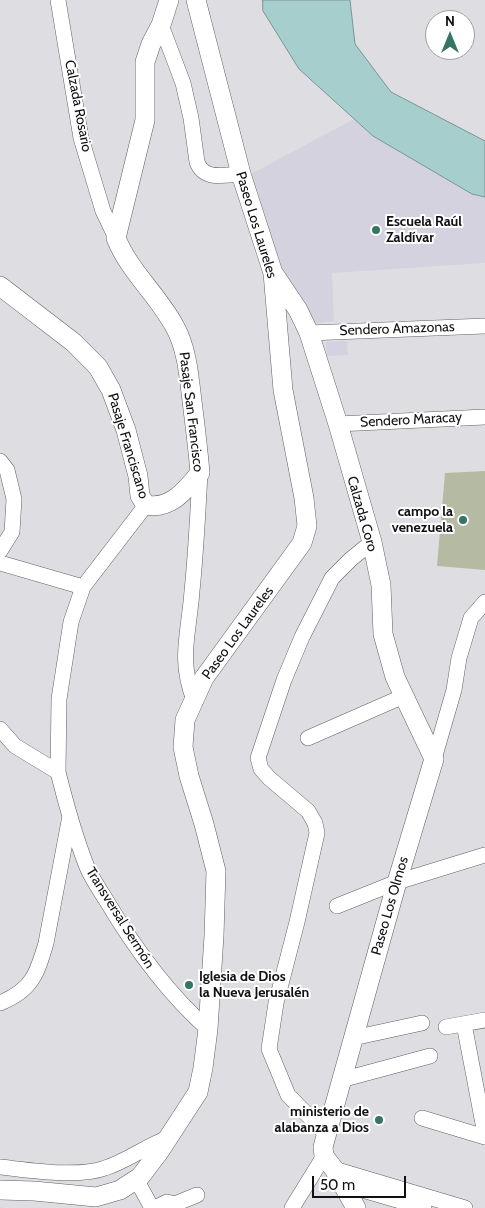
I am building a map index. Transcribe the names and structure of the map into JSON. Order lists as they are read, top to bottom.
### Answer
{
  "streets": {
    "street": [
      "Calzada Rosario",
      "Paseo Los Laureles",
      "Sendero Amazonas",
      "Pasaje San Francisco",
      "Sendero Maracay",
      "Pasaje Franciscano",
      "Calzada Coro",
      "Paseo Los Olmos",
      "Transversal Sermón"
    ]
  },
  "crossings": [
    ["Calzada Rosario", "Pasaje San Francisco"],
    ["Paseo Los Laureles", "Pasaje San Francisco"],
    ["Paseo Los Laureles", "Calzada Coro"],
    ["Paseo Los Laureles", "Transversal Sermón"],
    ["Sendero Amazonas", "Calzada Coro"],
    ["Sendero Maracay", "Calzada Coro"],
    ["Pasaje Franciscano", "Transversal Sermón"],
    ["Calzada Coro", "Paseo Los Olmos"]
  ],
  "places": [
    "Escuela Raúl Zaldívar",
    "campo la venezuela",
    "Iglesia de Dios la Nueva Jerusalén",
    "ministerio de alabanza a Dios"
  ],
  "scale_bar": "50 m",
  "north": "top"
}
